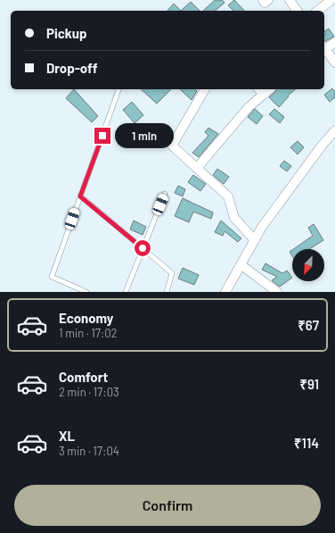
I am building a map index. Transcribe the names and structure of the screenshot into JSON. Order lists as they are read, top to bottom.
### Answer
{
  "north": "bottom left",
  "page": {
    "banner": ["Pickup", "Drop-off"],
    "bubble": "1 min",
    "list": [
      {
        "name": "Economy",
        "note": "1 min · 17:02",
        "value": "₹67"
      },
      {
        "name": "Comfort",
        "note": "2 min · 17:03",
        "value": "₹91"
      },
      {
        "name": "XL",
        "note": "3 min · 17:04",
        "value": "₹114"
      }
    ],
    "buttons": "Confirm"
  }
}
